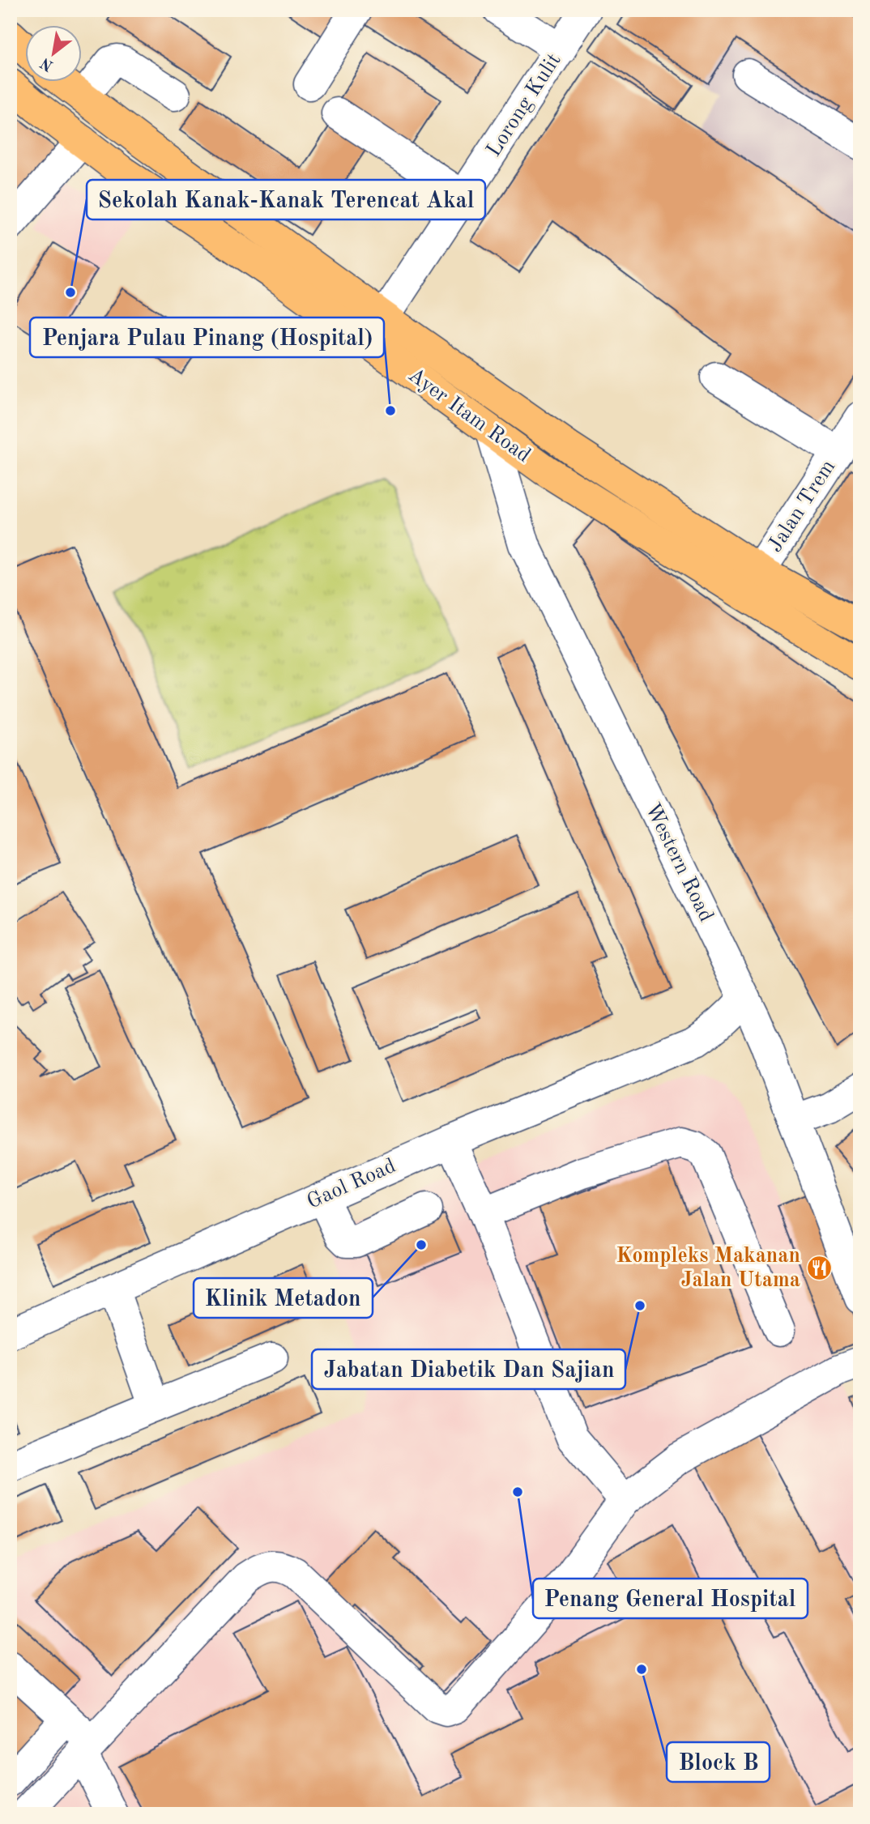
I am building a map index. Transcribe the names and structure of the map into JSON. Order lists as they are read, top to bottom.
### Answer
{
  "streets": {
    "main road": ["Ayer Itam Road"],
    "street": [
      "Lorong Kulit",
      "Jalan Trem",
      "Western Road",
      "Gaol Road"
    ]
  },
  "crossings": [
    ["Lorong Kulit", "Ayer Itam Road"],
    ["Ayer Itam Road", "Jalan Trem"],
    ["Ayer Itam Road", "Western Road"],
    ["Western Road", "Gaol Road"]
  ],
  "places": {
    "other": [
      "Sekolah Kanak-Kanak Terencat Akal",
      "Penjara Pulau Pinang (Hospital)",
      "Klinik Metadon",
      "Jabatan Diabetik Dan Sajian",
      "Penang General Hospital",
      "Block B"
    ],
    "restaurant": ["Kompleks Makanan Jalan Utama"]
  },
  "north": "bottom left"
}
